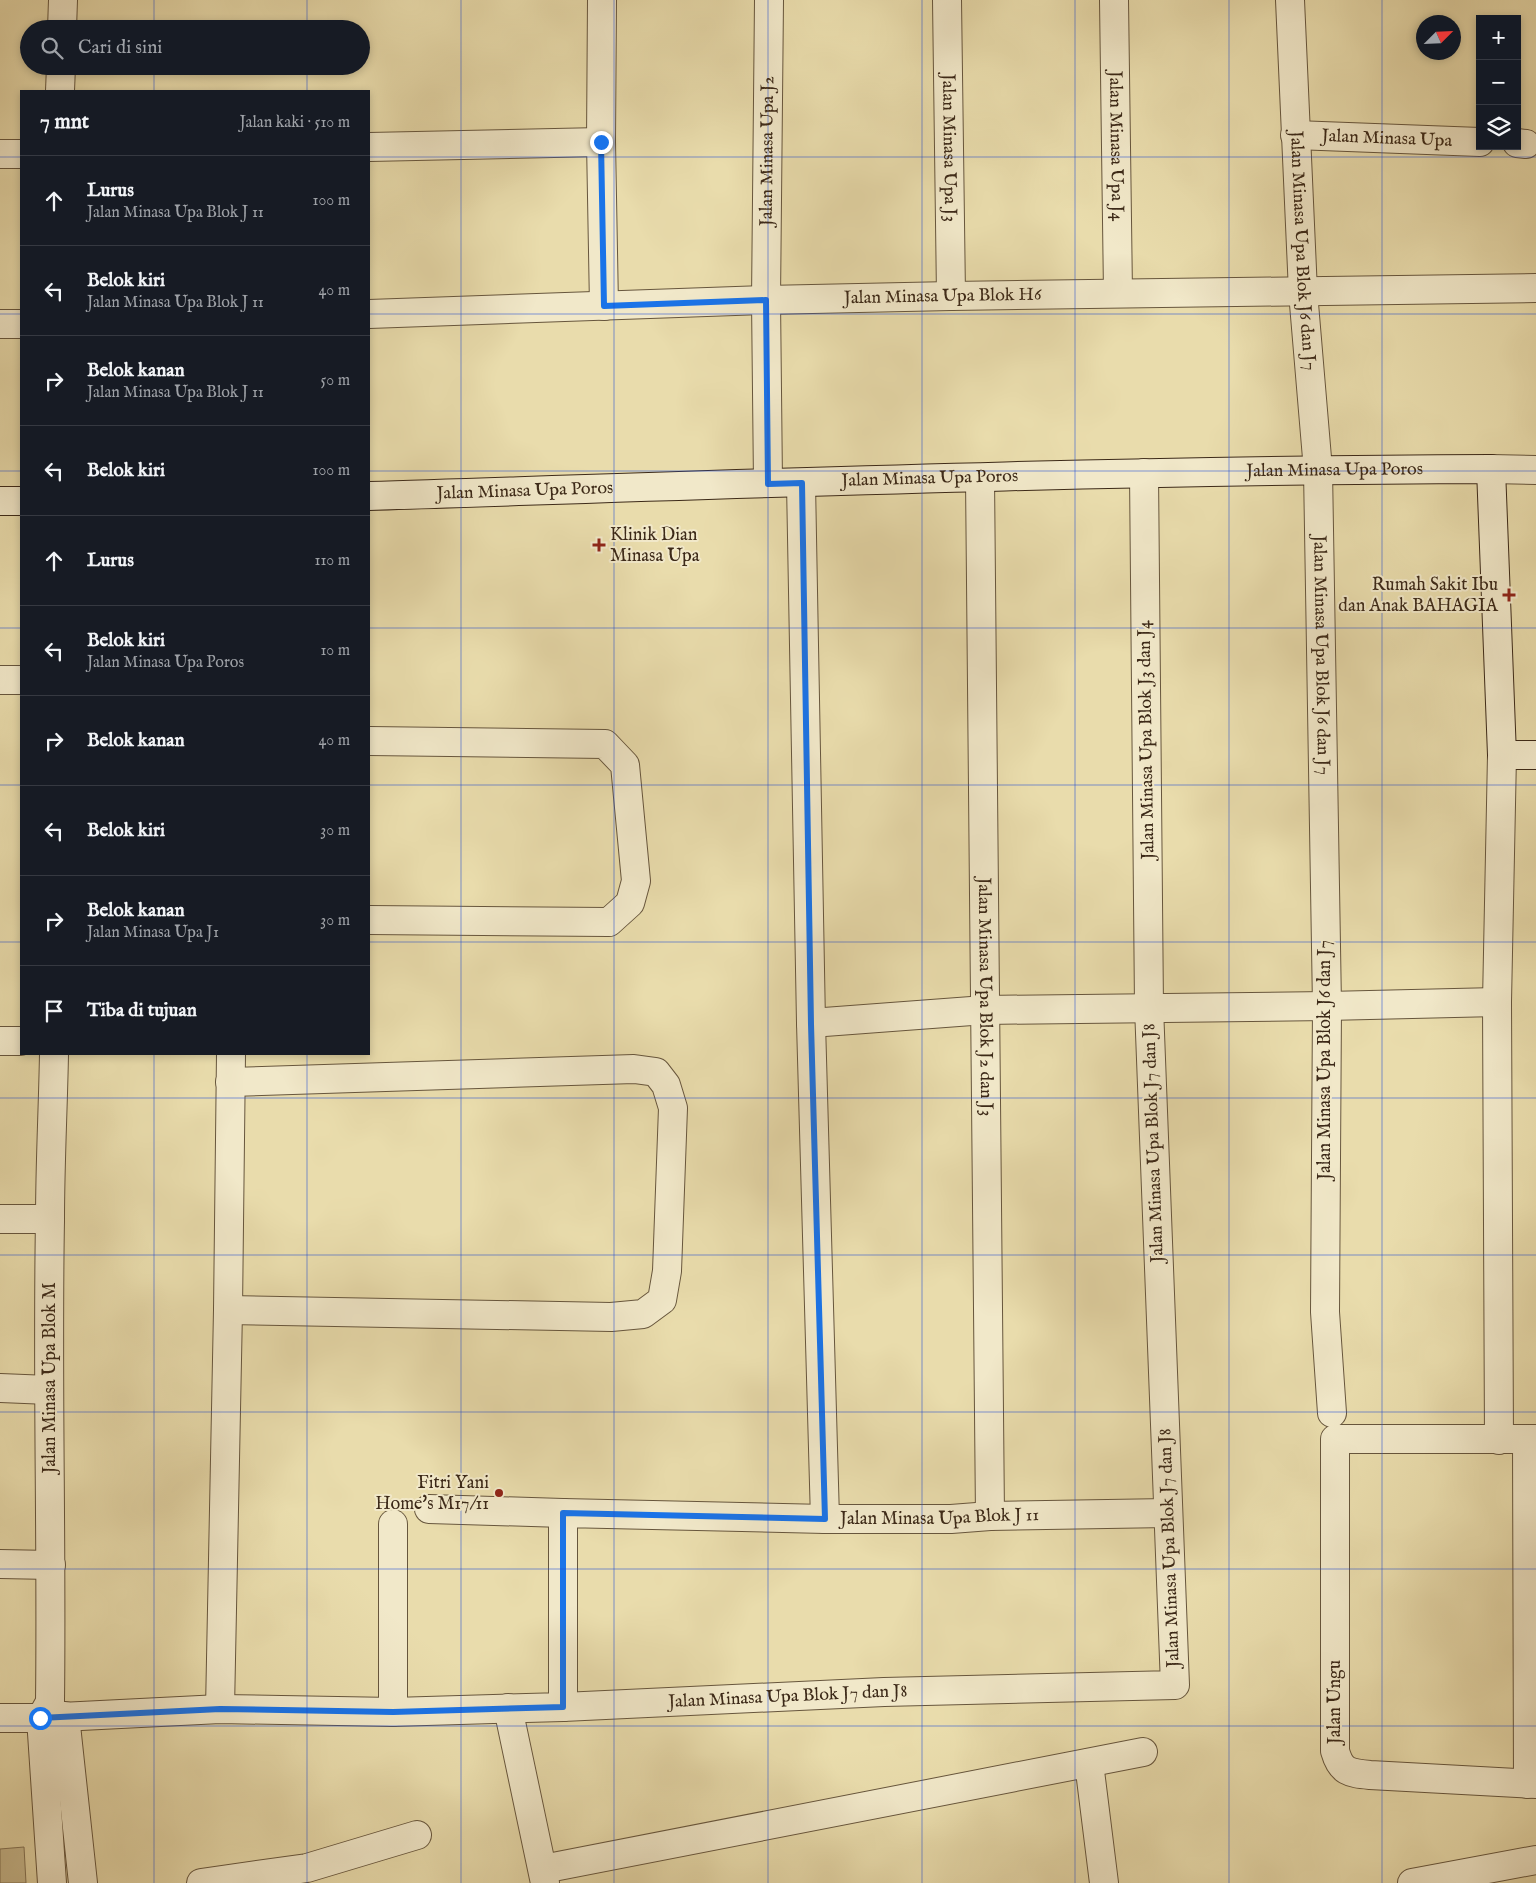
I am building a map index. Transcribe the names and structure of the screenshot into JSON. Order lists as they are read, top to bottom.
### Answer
{
  "streets": {
    "street": [
      "Jalan Minasa Upa",
      "Jalan Minasa Upa J4",
      "Jalan Minasa Upa J3",
      "Jalan Minasa Upa J2",
      "Jalan Minasa Upa Blok J6 dan J7",
      "Jalan Minasa Upa Blok H6",
      "Jalan Minasa Upa Poros",
      "Jalan Minasa Upa Blok J3 dan J4",
      "Jalan Minasa Upa Blok J2 dan J3",
      "Jalan Minasa Upa Blok J7 dan J8",
      "Jalan Minasa Upa Blok M",
      "Jalan Minasa Upa Blok J 11",
      "Jalan Ungu"
    ]
  },
  "crossings": [
    ["Jalan Minasa Upa", "Jalan Minasa Upa Blok J6 dan J7"],
    ["Jalan Minasa Upa J4", "Jalan Minasa Upa Blok H6"],
    ["Jalan Minasa Upa J3", "Jalan Minasa Upa Blok H6"],
    ["Jalan Minasa Upa J2", "Jalan Minasa Upa Blok H6"],
    ["Jalan Minasa Upa J2", "Jalan Minasa Upa Poros"],
    ["Jalan Minasa Upa Blok J6 dan J7", "Jalan Minasa Upa Blok H6"],
    ["Jalan Minasa Upa Blok J6 dan J7", "Jalan Minasa Upa Poros"],
    ["Jalan Minasa Upa Blok J6 dan J7", "Jalan Ungu"],
    ["Jalan Minasa Upa Poros", "Jalan Minasa Upa Blok J3 dan J4"],
    ["Jalan Minasa Upa Poros", "Jalan Minasa Upa Blok J2 dan J3"],
    ["Jalan Minasa Upa Blok J3 dan J4", "Jalan Minasa Upa Blok J7 dan J8"],
    ["Jalan Minasa Upa Blok J2 dan J3", "Jalan Minasa Upa Blok J 11"],
    ["Jalan Minasa Upa Blok J7 dan J8", "Jalan Minasa Upa Blok J 11"]
  ],
  "places": {
    "health": ["Klinik Dian Minasa Upa", "Rumah Sakit Ibu dan Anak BAHAGIA"],
    "other": ["Fitri Yani Home's M17/11"]
  },
  "north": "top right",
  "page": {
    "map_buttons": ["+", "−"],
    "search": "Cari di sini",
    "heading": ["7 mnt", "Jalan kaki · 510 m"],
    "list": [
      ["Lurus", "Jalan Minasa Upa Blok J 11", "100 m"],
      ["Belok kiri", "Jalan Minasa Upa Blok J 11", "40 m"],
      ["Belok kanan", "Jalan Minasa Upa Blok J 11", "50 m"],
      ["Belok kiri", "100 m"],
      ["Lurus", "110 m"],
      ["Belok kiri", "Jalan Minasa Upa Poros", "10 m"],
      ["Belok kanan", "40 m"],
      ["Belok kiri", "30 m"],
      ["Belok kanan", "Jalan Minasa Upa J1", "30 m"],
      "Tiba di tujuan"
    ]
  }
}
